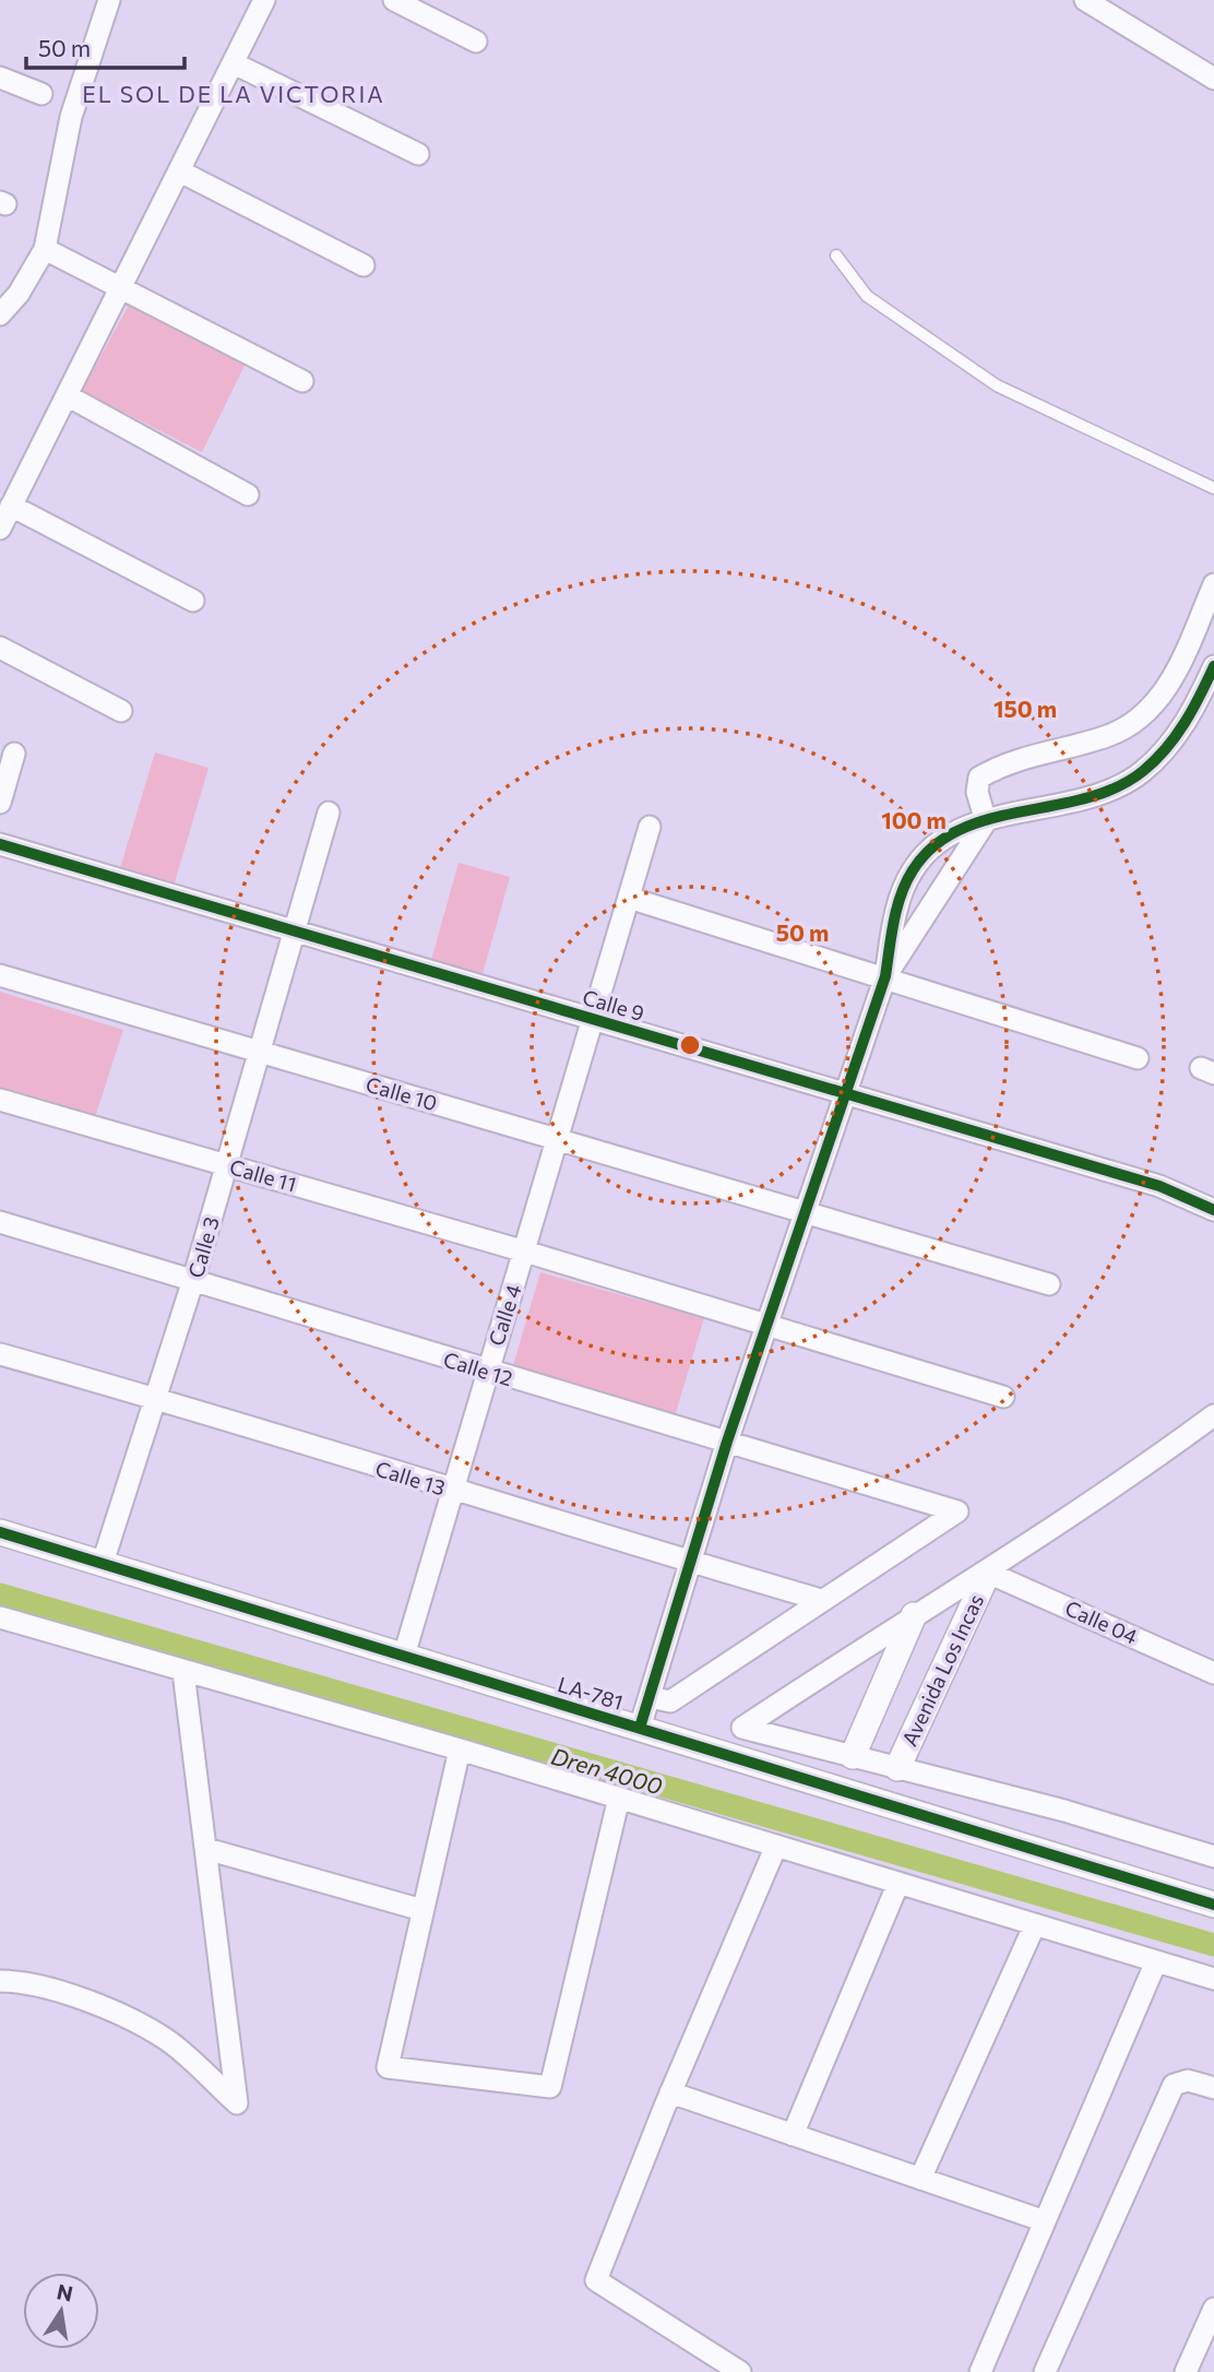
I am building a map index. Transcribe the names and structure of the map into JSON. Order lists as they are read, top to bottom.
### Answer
{
  "streets": {
    "street": [
      "Calle 9",
      "Calle 10",
      "Calle 11",
      "Calle 3",
      "Calle 4",
      "Calle 12",
      "Calle 13",
      "Calle 04",
      "Avenida Los Incas",
      "LA-781"
    ]
  },
  "crossings": [
    ["Calle 9", "Calle 3"],
    ["Calle 9", "Calle 4"],
    ["Calle 10", "Calle 3"],
    ["Calle 10", "Calle 4"],
    ["Calle 11", "Calle 3"],
    ["Calle 11", "Calle 4"],
    ["Calle 3", "Calle 12"],
    ["Calle 3", "Calle 13"],
    ["Calle 3", "LA-781"],
    ["Calle 4", "Calle 12"],
    ["Calle 4", "Calle 13"],
    ["Calle 4", "LA-781"],
    ["Calle 12", "Calle 13"],
    ["Calle 04", "Avenida Los Incas"]
  ],
  "districts": ["EL SOL DE LA VICTORIA"],
  "water": ["Dren 4000"],
  "scale_bar": "50 m",
  "north": "top",
  "rings": ["150 m", "100 m", "50 m"]
}
